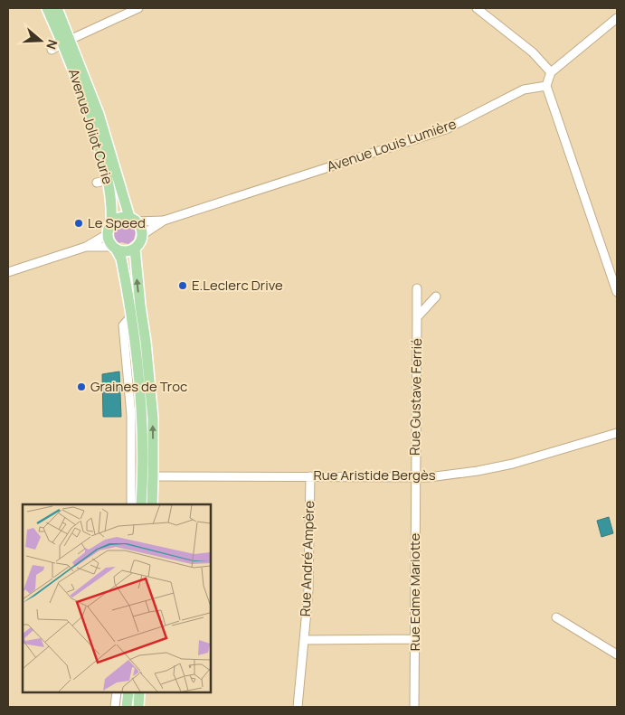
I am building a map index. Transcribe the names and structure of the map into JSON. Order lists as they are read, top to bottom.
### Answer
{
  "streets": {
    "main road": ["Avenue Joliot Curie"],
    "street": [
      "Avenue Louis Lumière",
      "Rue Gustave Ferrié",
      "Rue Aristide Bergès",
      "Rue André Ampère",
      "Rue Edme Mariotte"
    ]
  },
  "crossings": [
    ["Avenue Joliot Curie", "Avenue Louis Lumière"],
    ["Rue Gustave Ferrié", "Rue Aristide Bergès"],
    ["Rue Gustave Ferrié", "Rue Edme Mariotte"],
    ["Rue Aristide Bergès", "Rue André Ampère"],
    ["Rue Aristide Bergès", "Rue Edme Mariotte"]
  ],
  "places": ["Le Speed", "E.Leclerc Drive", "Graines de Troc"],
  "north": "right"
}
